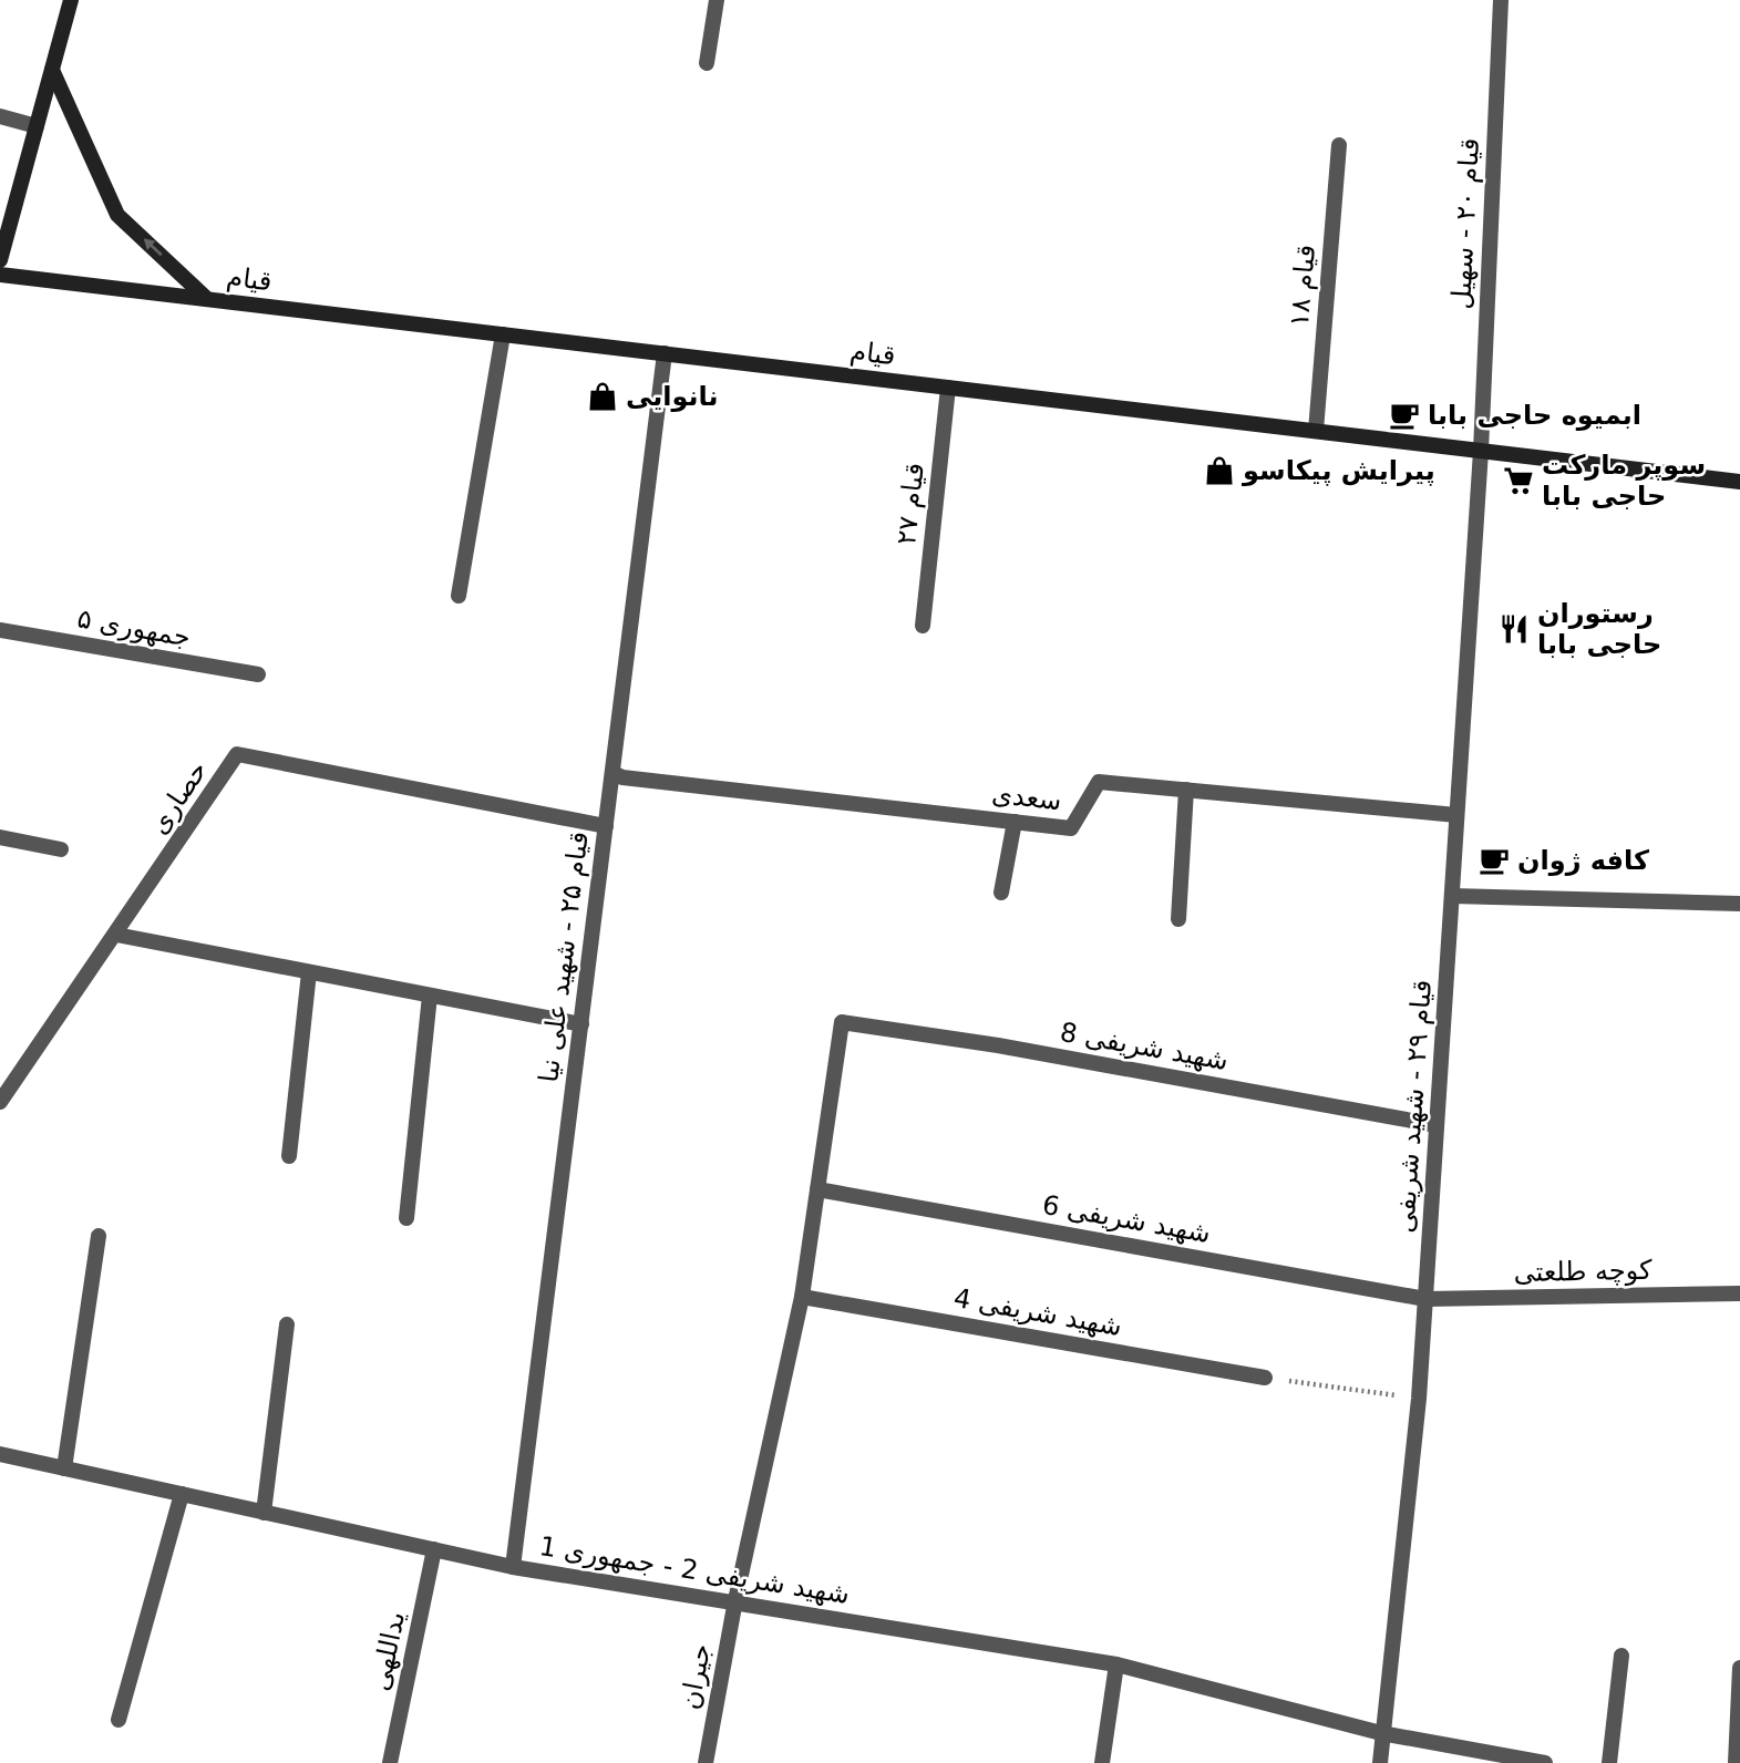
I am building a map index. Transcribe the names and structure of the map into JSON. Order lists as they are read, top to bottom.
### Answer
{
  "streets": {
    "main road": ["قیام"],
    "street": [
      "قیام ۲۰ - سهیل",
      "قیام ۱۸",
      "قیام ۲۷",
      "جمهوری ۵",
      "حصاری",
      "سعدی",
      "قیام ۲۵ - شهید علی نیا",
      "شهید شریفی 8",
      "قیام ۲۹ - شهید شریفی",
      "شهید شریفی 6",
      "کوچه طلعتی",
      "شهید شریفی 4",
      "شهید شریفی 2 - جمهوری 1",
      "یداللهی",
      "جیران"
    ]
  },
  "crossings": [
    ["قیام ۲۰ - سهیل", "قیام"],
    ["قیام ۲۰ - سهیل", "قیام ۲۹ - شهید شریفی"],
    ["قیام", "قیام ۱۸"],
    ["قیام", "قیام ۲۷"],
    ["قیام", "قیام ۲۵ - شهید علی نیا"],
    ["قیام", "قیام ۲۹ - شهید شریفی"],
    ["حصاری", "قیام ۲۵ - شهید علی نیا"],
    ["سعدی", "قیام ۲۵ - شهید علی نیا"],
    ["سعدی", "قیام ۲۹ - شهید شریفی"],
    ["قیام ۲۵ - شهید علی نیا", "شهید شریفی 2 - جمهوری 1"],
    ["شهید شریفی 8", "قیام ۲۹ - شهید شریفی"],
    ["شهید شریفی 8", "جیران"],
    ["قیام ۲۹ - شهید شریفی", "شهید شریفی 6"],
    ["قیام ۲۹ - شهید شریفی", "کوچه طلعتی"],
    ["قیام ۲۹ - شهید شریفی", "شهید شریفی 2 - جمهوری 1"],
    ["شهید شریفی 6", "کوچه طلعتی"],
    ["شهید شریفی 6", "جیران"],
    ["شهید شریفی 4", "جیران"],
    ["شهید شریفی 2 - جمهوری 1", "یداللهی"],
    ["شهید شریفی 2 - جمهوری 1", "جیران"]
  ],
  "places": {
    "shop": ["نانوایی", "پیرایش پیکاسو"],
    "cafe": ["ابمیوه حاجی بابا", "کافه ژوان"],
    "supermarket": ["سوپر مارکت حاجی بابا"],
    "restaurant": ["رستوران حاجی بابا"]
  }
}
